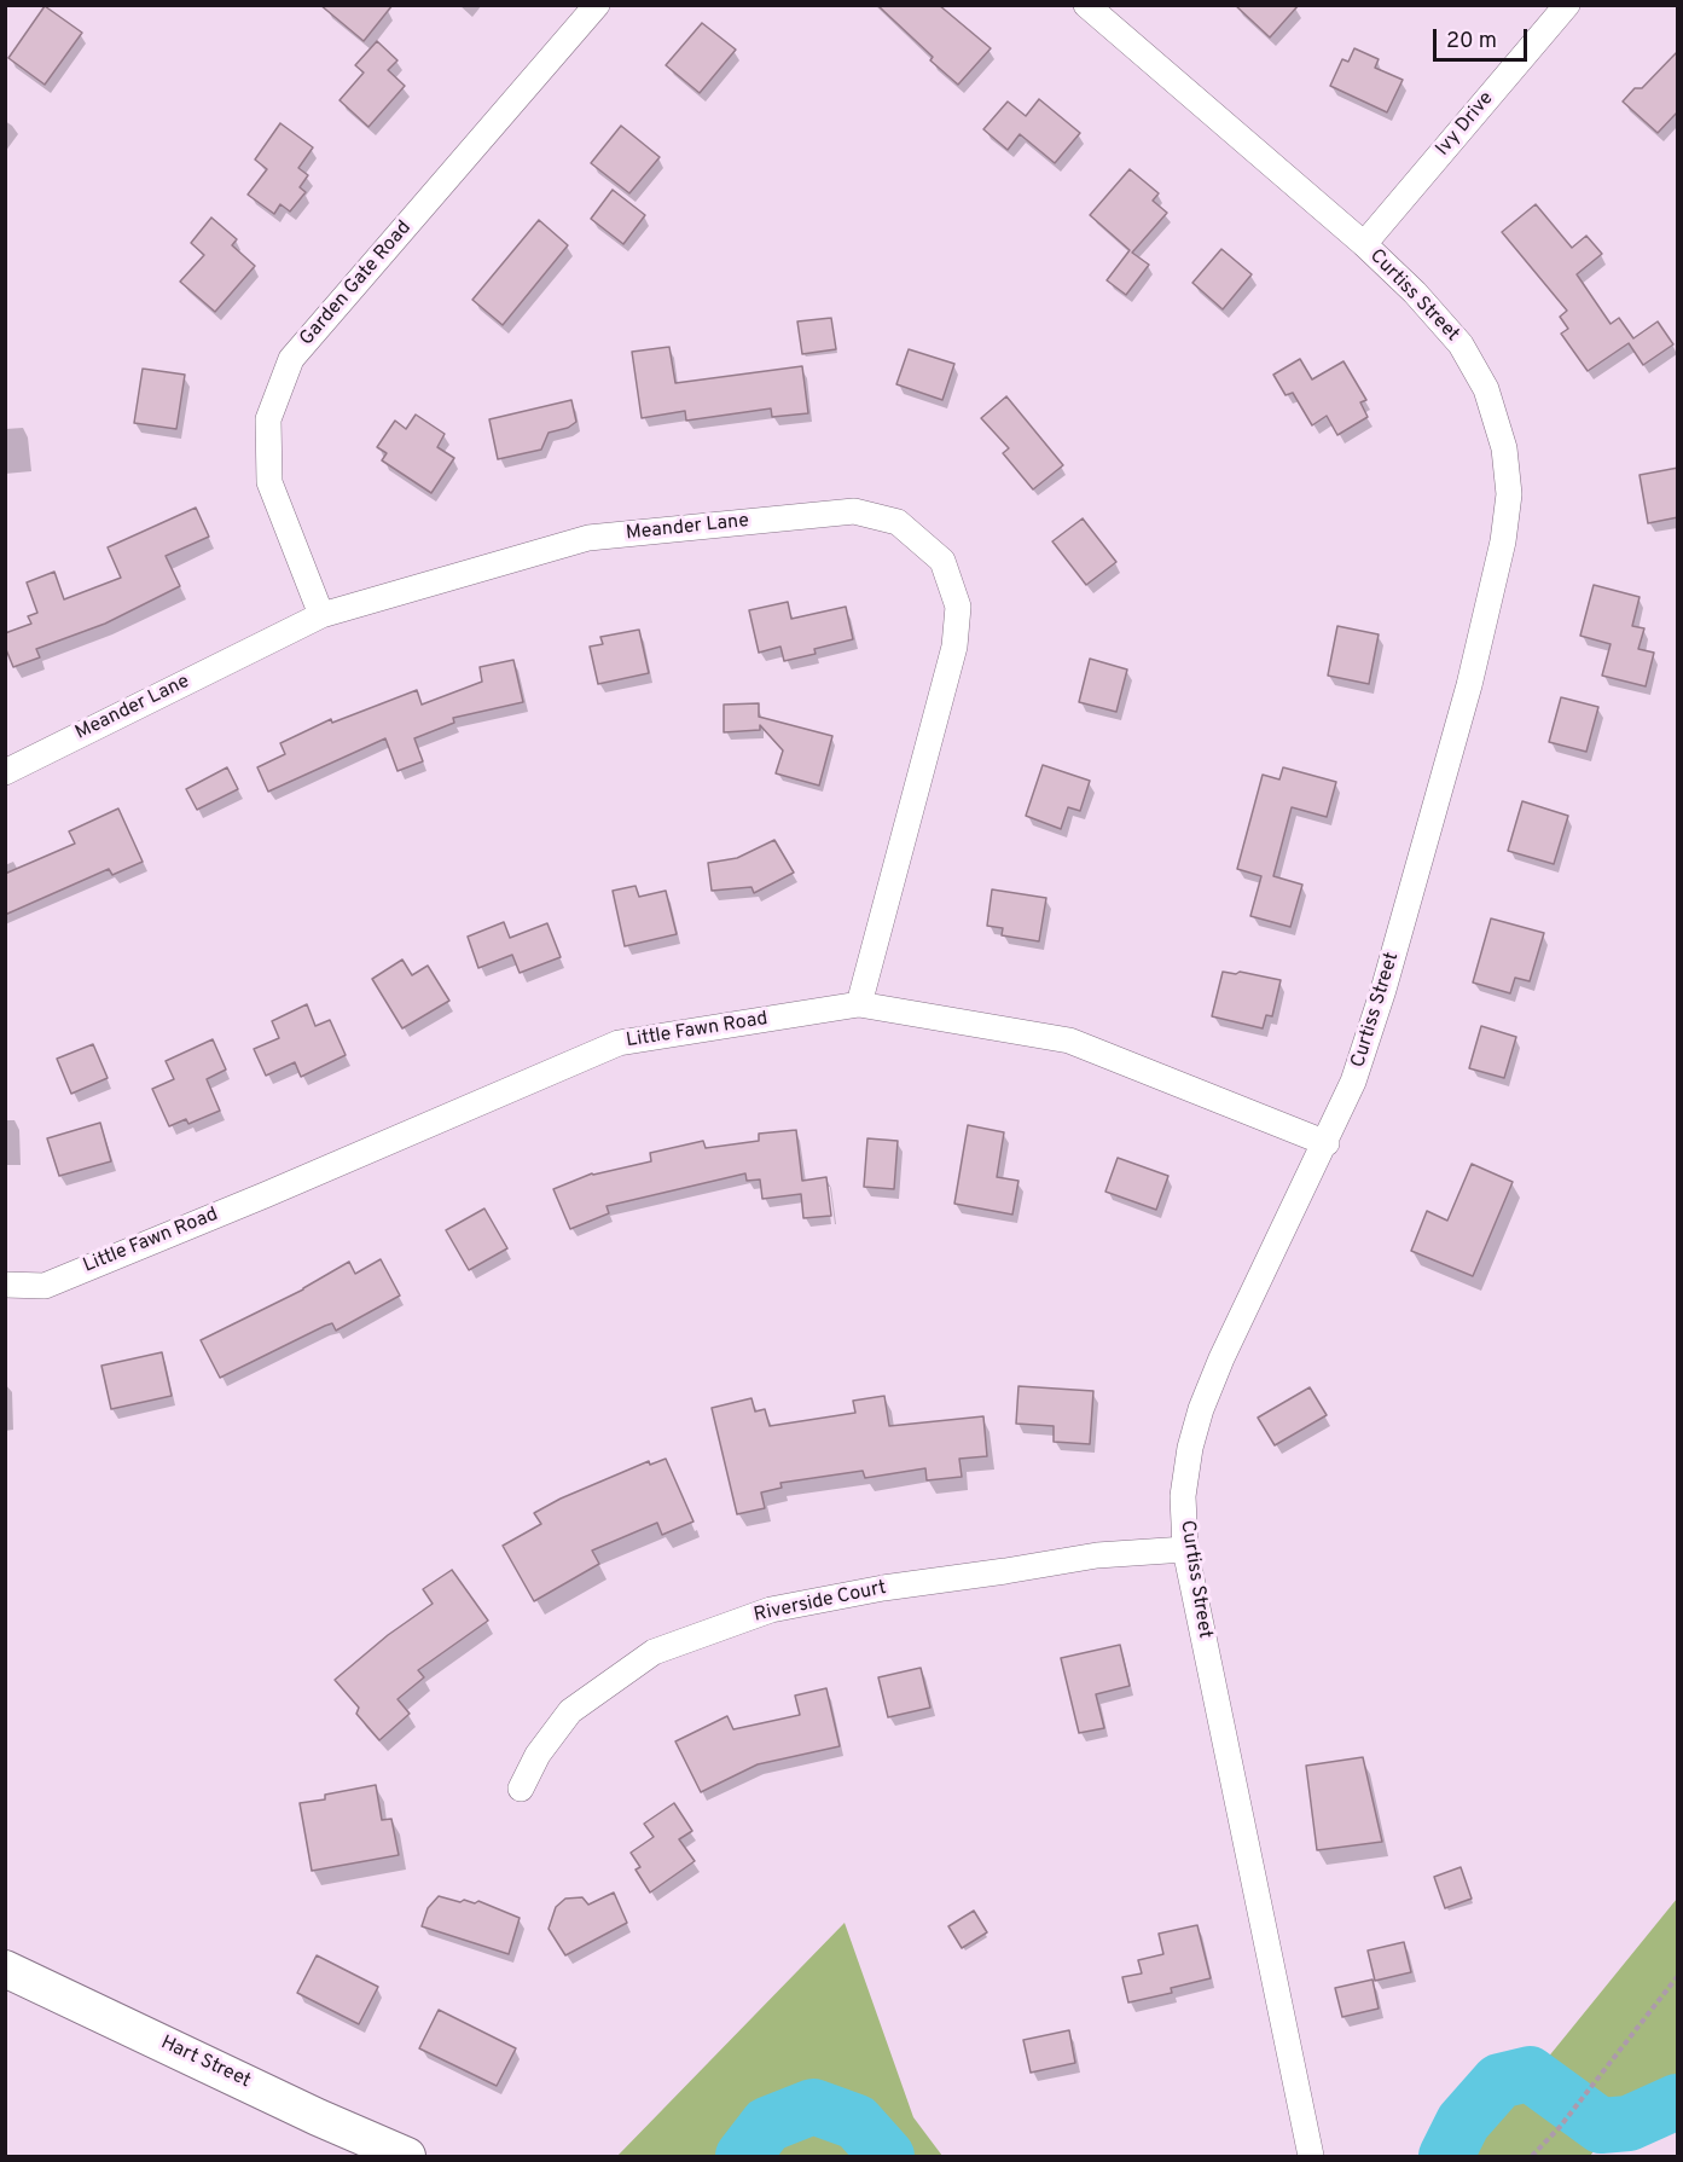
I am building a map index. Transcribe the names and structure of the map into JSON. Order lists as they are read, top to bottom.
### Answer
{
  "streets": {
    "street": [
      "Ivy Drive",
      "Garden Gate Road",
      "Curtiss Street",
      "Meander Lane",
      "Little Fawn Road",
      "Riverside Court",
      "Hart Street"
    ]
  },
  "crossings": [
    ["Ivy Drive", "Curtiss Street"],
    ["Garden Gate Road", "Meander Lane"],
    ["Curtiss Street", "Little Fawn Road"],
    ["Curtiss Street", "Riverside Court"],
    ["Meander Lane", "Little Fawn Road"]
  ],
  "scale_bar": "20 m"
}
